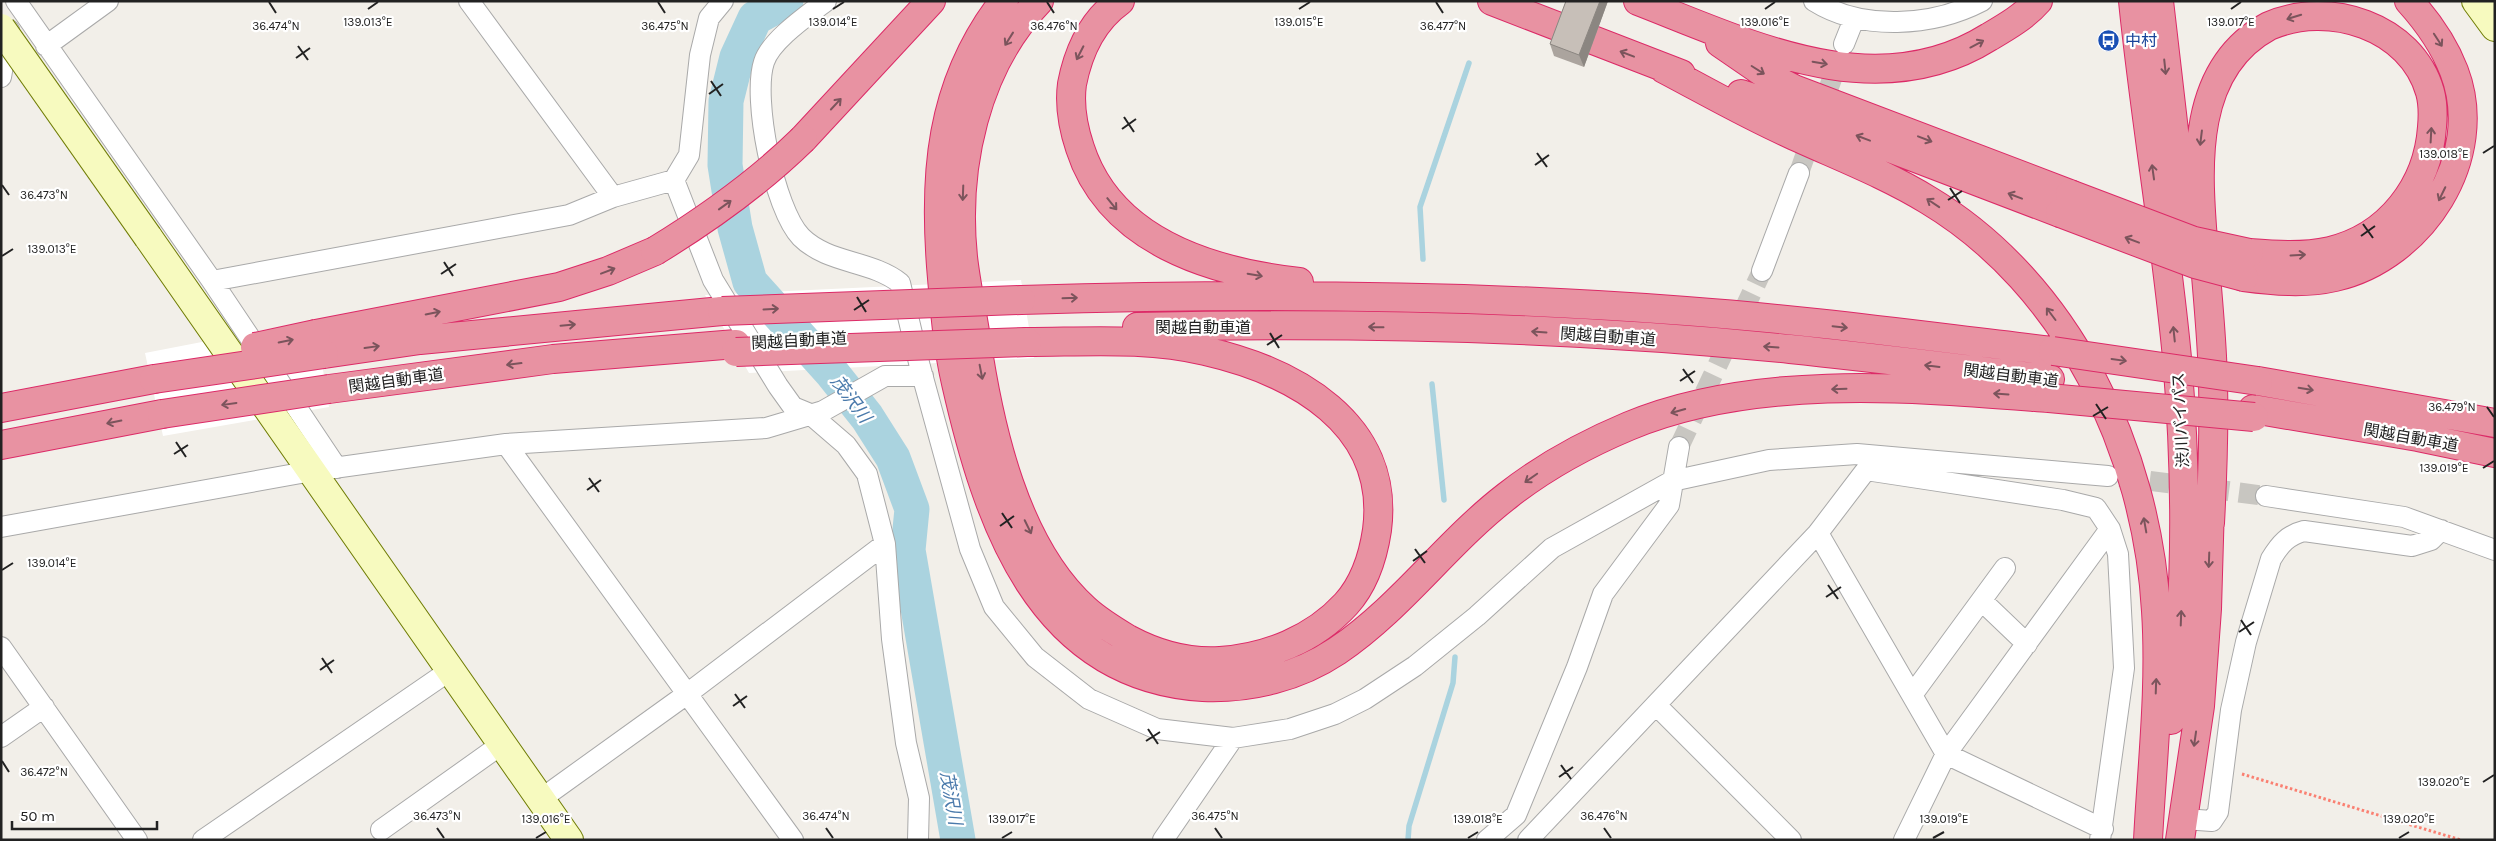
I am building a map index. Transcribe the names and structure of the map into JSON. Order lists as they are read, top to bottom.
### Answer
{
  "streets": {
    "highway": ["関越自動車道", "渋川バイパス"]
  },
  "water": ["茂沢川"],
  "places": {
    "bus stop": ["中村"]
  },
  "scale_bar": "50 m",
  "coordinates": [
    "139.014°E",
    "139.017°E",
    "139.013°E",
    "139.015°E",
    "139.016°E",
    "36.475°N",
    "36.477°N",
    "36.474°N",
    "36.476°N",
    "139.018°E",
    "36.473°N",
    "36.479°N",
    "139.019°E",
    "36.472°N",
    "139.020°E"
  ]
}
